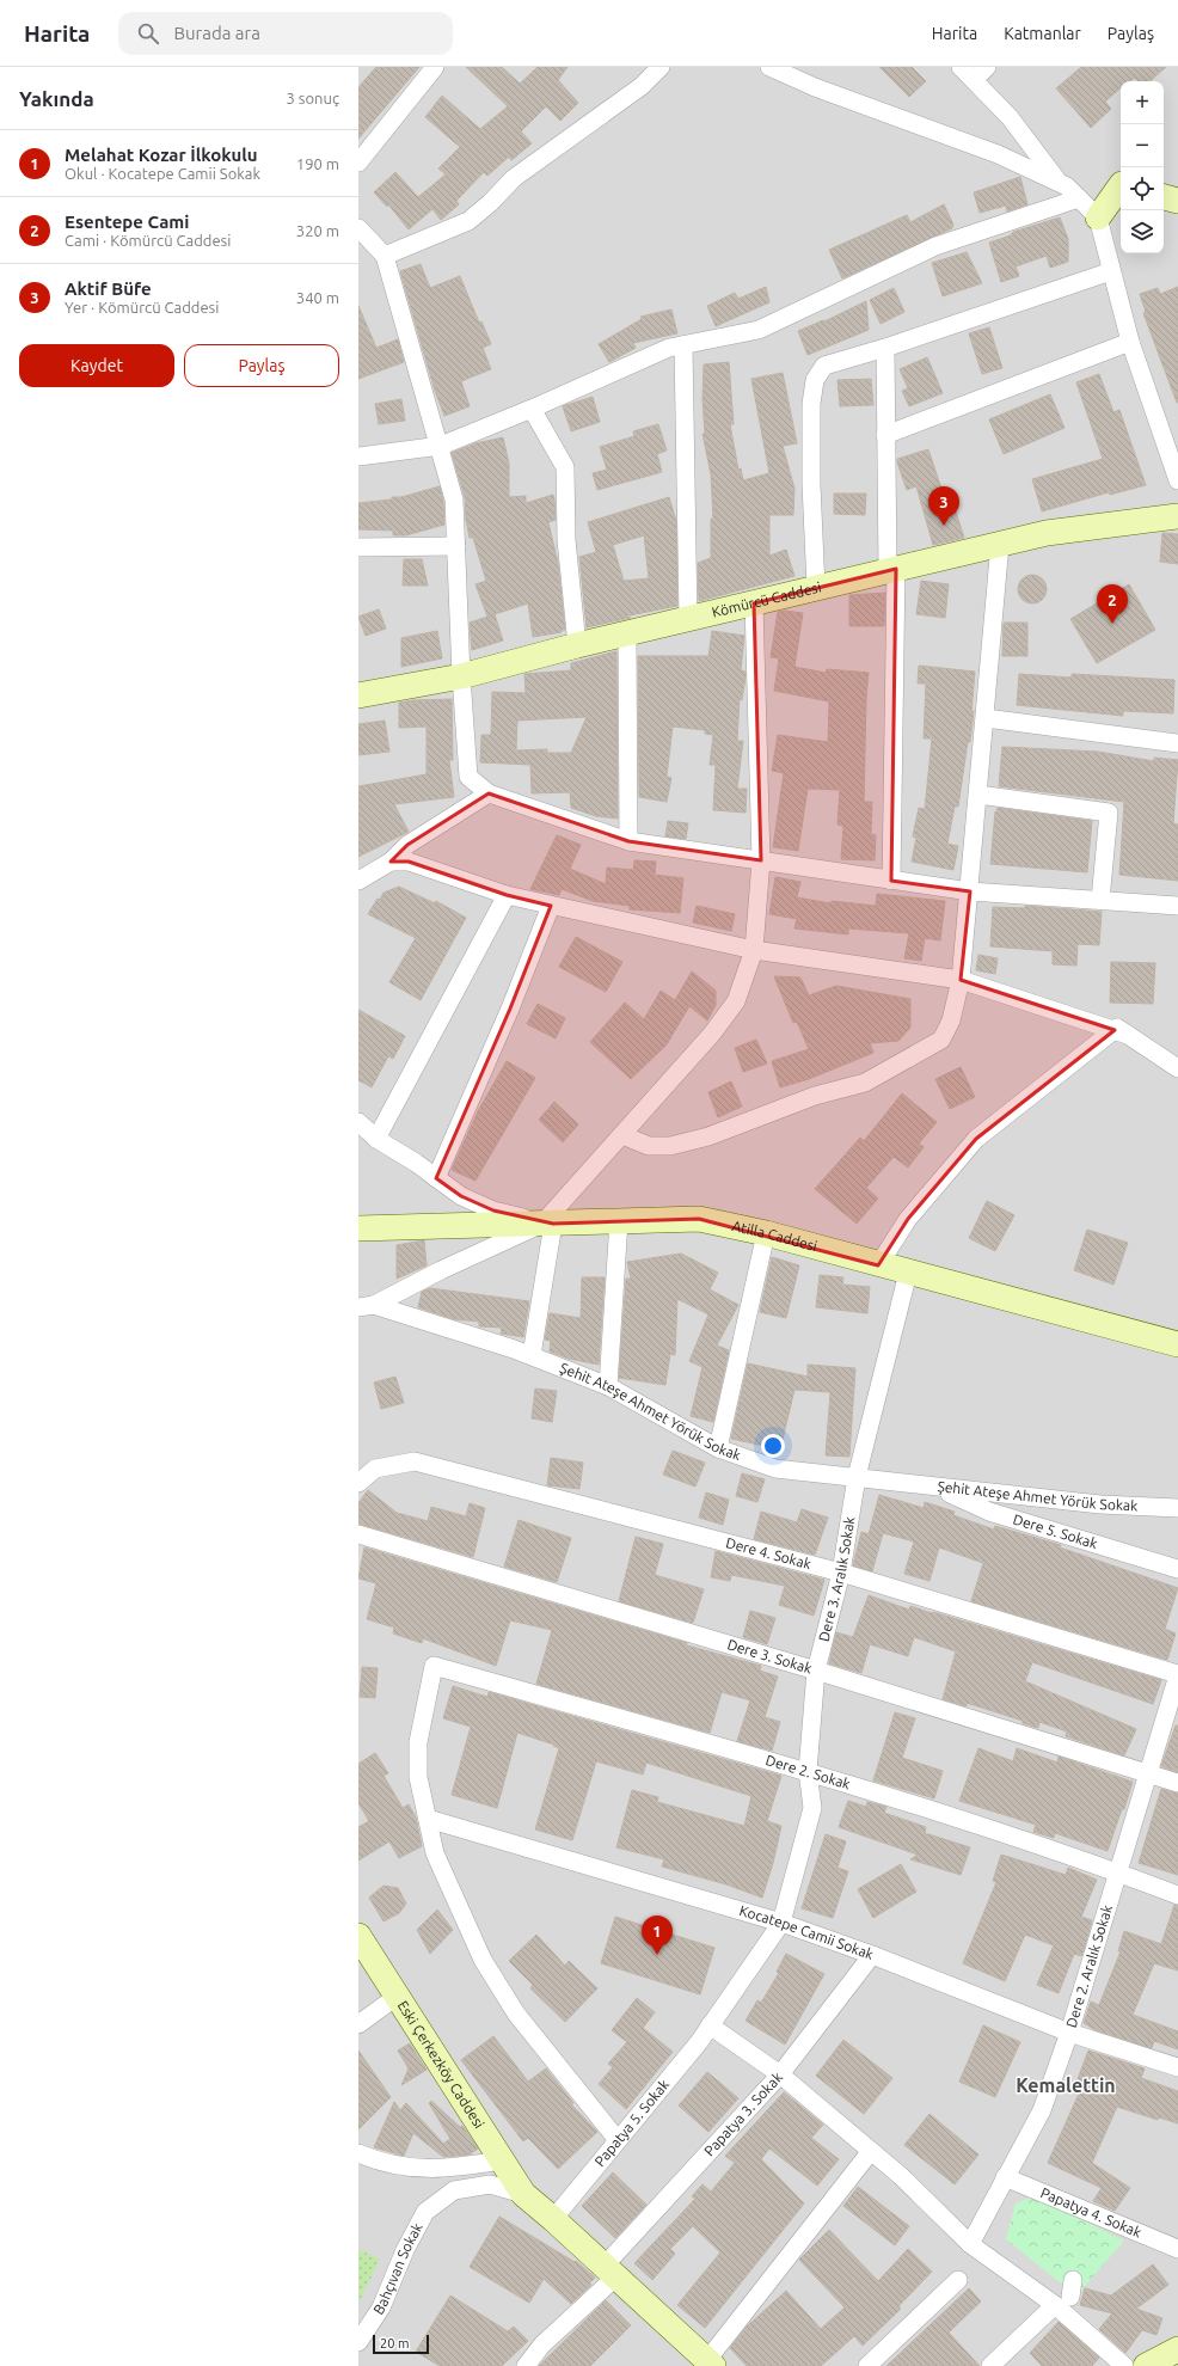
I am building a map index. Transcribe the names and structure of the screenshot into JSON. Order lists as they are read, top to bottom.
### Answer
{
  "streets": {
    "street": [
      "Kömürcü Caddesi",
      "Atilla Caddesi",
      "Şehit Ateşe Ahmet Yörük Sokak",
      "Dere 5. Sokak",
      "Dere 4. Sokak",
      "Dere 3. Aralık Sokak",
      "Dere 3. Sokak",
      "Dere 2. Sokak",
      "Kocatepe Camii Sokak",
      "Dere 2. Aralık Sokak",
      "Eski Çerkezköy Caddesi",
      "Papatya 3. Sokak",
      "Papatya 5. Sokak",
      "Papatya 4. Sokak",
      "Bahçıvan Sokak"
    ]
  },
  "crossings": [
    ["Atilla Caddesi", "Dere 3. Aralık Sokak"],
    ["Şehit Ateşe Ahmet Yörük Sokak", "Dere 5. Sokak"],
    ["Şehit Ateşe Ahmet Yörük Sokak", "Dere 3. Aralık Sokak"],
    ["Dere 4. Sokak", "Dere 3. Aralık Sokak"],
    ["Dere 4. Sokak", "Dere 2. Aralık Sokak"],
    ["Dere 3. Aralık Sokak", "Dere 3. Sokak"],
    ["Dere 3. Aralık Sokak", "Dere 2. Sokak"],
    ["Dere 3. Aralık Sokak", "Kocatepe Camii Sokak"],
    ["Dere 3. Aralık Sokak", "Papatya 5. Sokak"],
    ["Dere 3. Sokak", "Dere 2. Aralık Sokak"],
    ["Dere 2. Sokak", "Kocatepe Camii Sokak"],
    ["Dere 2. Sokak", "Dere 2. Aralık Sokak"],
    ["Kocatepe Camii Sokak", "Dere 2. Aralık Sokak"],
    ["Kocatepe Camii Sokak", "Papatya 3. Sokak"],
    ["Dere 2. Aralık Sokak", "Papatya 4. Sokak"],
    ["Eski Çerkezköy Caddesi", "Papatya 3. Sokak"],
    ["Eski Çerkezköy Caddesi", "Papatya 5. Sokak"],
    ["Eski Çerkezköy Caddesi", "Bahçıvan Sokak"]
  ],
  "districts": ["Kemalettin"],
  "scale_bar": "20 m",
  "page": {
    "header": "Harita",
    "search": "Burada ara",
    "nav": ["Harita", "Katmanlar", "Paylaş"],
    "heading": ["Yakında", "3 sonuç"],
    "map_buttons": ["+", "−"],
    "list": [
      {
        "mark": "1",
        "name": "Melahat Kozar İlkokulu",
        "note": "Okul · Kocatepe Camii Sokak",
        "value": "190 m"
      },
      {
        "mark": "2",
        "name": "Esentepe Cami",
        "note": "Cami · Kömürcü Caddesi",
        "value": "320 m"
      },
      {
        "mark": "3",
        "name": "Aktif Büfe",
        "note": "Yer · Kömürcü Caddesi",
        "value": "340 m"
      }
    ],
    "buttons": ["Kaydet", "Paylaş"],
    "pins": ["3", "2", "1"],
    "scale": "20 m"
  }
}
